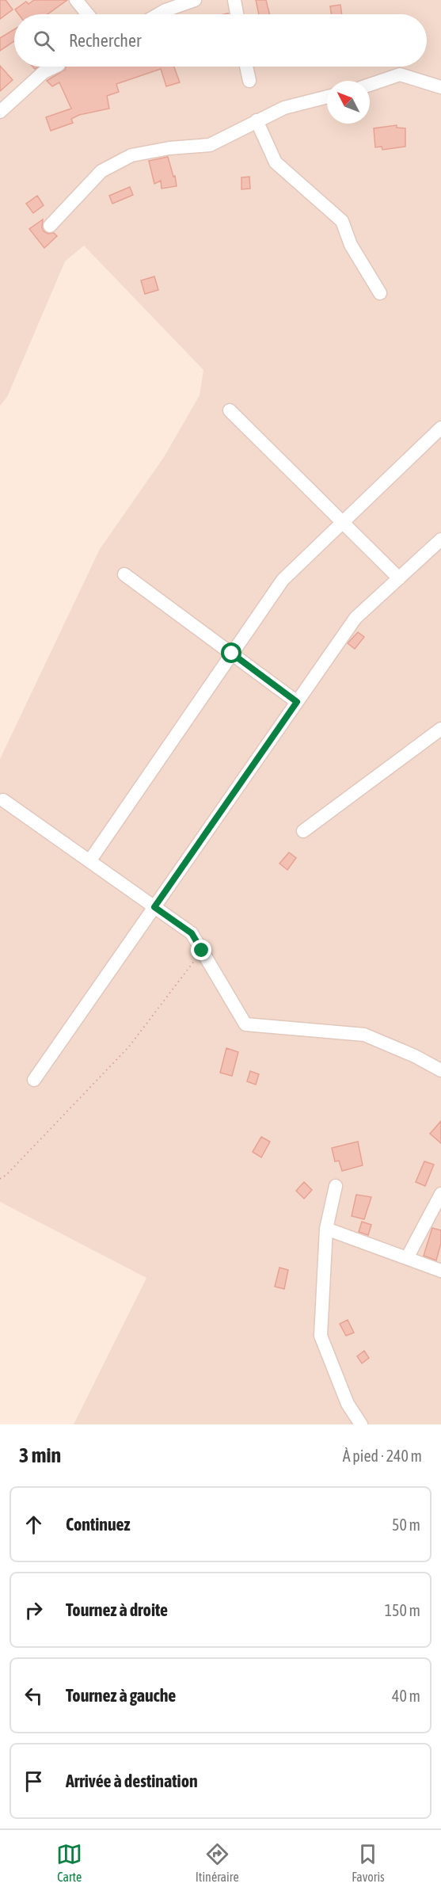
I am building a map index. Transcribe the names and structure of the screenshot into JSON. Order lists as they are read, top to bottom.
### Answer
{
  "north": "top left",
  "page": {
    "search": "Rechercher",
    "heading": ["3 min", "À pied · 240 m"],
    "list": [
      ["Continuez", "50 m"],
      ["Tournez à droite", "150 m"],
      ["Tournez à gauche", "40 m"],
      "Arrivée à destination"
    ],
    "nav": ["Carte", "Itinéraire", "Favoris"]
  }
}
